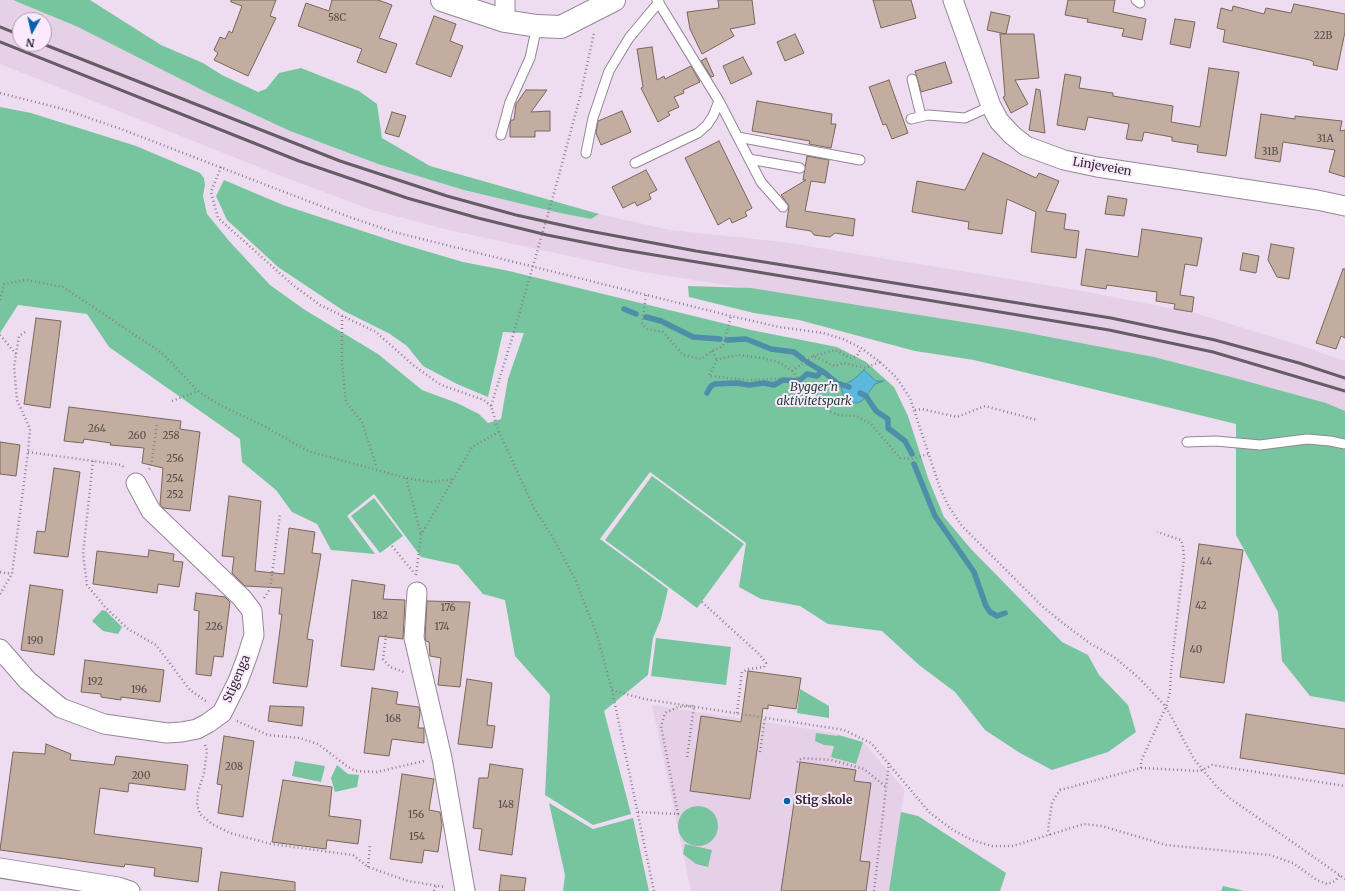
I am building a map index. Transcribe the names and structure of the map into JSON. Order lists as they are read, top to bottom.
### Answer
{
  "streets": {
    "street": ["Linjeveien", "Stigenga"]
  },
  "parks": ["Bygger'n aktivitetspark"],
  "places": ["Stig skole"],
  "house_numbers": [
    "58C",
    "22B",
    "31A",
    "31B",
    "264",
    "260",
    "258",
    "256",
    "254",
    "252",
    "44",
    "42",
    "176",
    "182",
    "226",
    "174",
    "190",
    "40",
    "192",
    "196",
    "168",
    "208",
    "200",
    "148",
    "156",
    "154"
  ],
  "north": "bottom"
}
